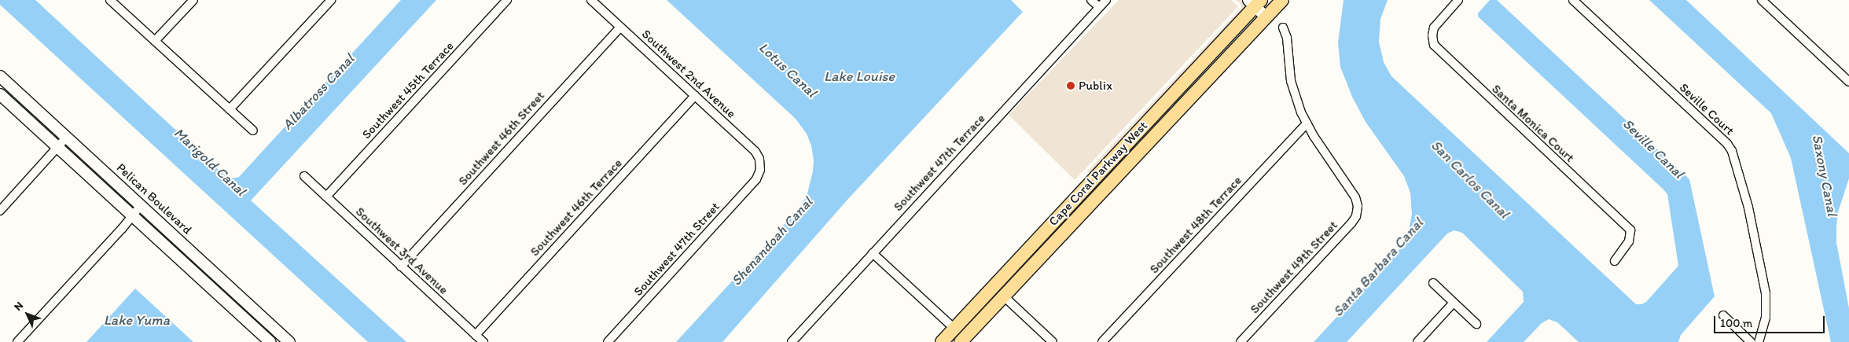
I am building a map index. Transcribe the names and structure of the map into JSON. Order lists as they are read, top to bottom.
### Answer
{
  "streets": {
    "main road": ["Cape Coral Parkway West"],
    "street": [
      "Southwest 2nd Avenue",
      "Southwest 45th Terrace",
      "Seville Court",
      "Santa Monica Court",
      "Southwest 46th Street",
      "Southwest 47th Terrace",
      "Pelican Boulevard",
      "Southwest 46th Terrace",
      "Southwest 48th Terrace",
      "Southwest 47th Street",
      "Southwest 3rd Avenue",
      "Southwest 49th Street"
    ]
  },
  "crossings": [
    ["Southwest 2nd Avenue", "Southwest 46th Street"],
    ["Southwest 2nd Avenue", "Southwest 46th Terrace"],
    ["Southwest 2nd Avenue", "Southwest 47th Street"],
    ["Southwest 45th Terrace", "Southwest 3rd Avenue"],
    ["Southwest 46th Street", "Southwest 3rd Avenue"],
    ["Southwest 46th Terrace", "Southwest 3rd Avenue"],
    ["Southwest 48th Terrace", "Southwest 49th Street"]
  ],
  "water": [
    "Lotus Canal",
    "Lake Louise",
    "Albatross Canal",
    "Seville Canal",
    "Marigold Canal",
    "Saxony Canal",
    "San Carlos Canal",
    "Shenandoah Canal",
    "Santa Barbara Canal",
    "Lake Yuma"
  ],
  "places": ["Publix"],
  "scale_bar": "100 m",
  "north": "top left"
}
